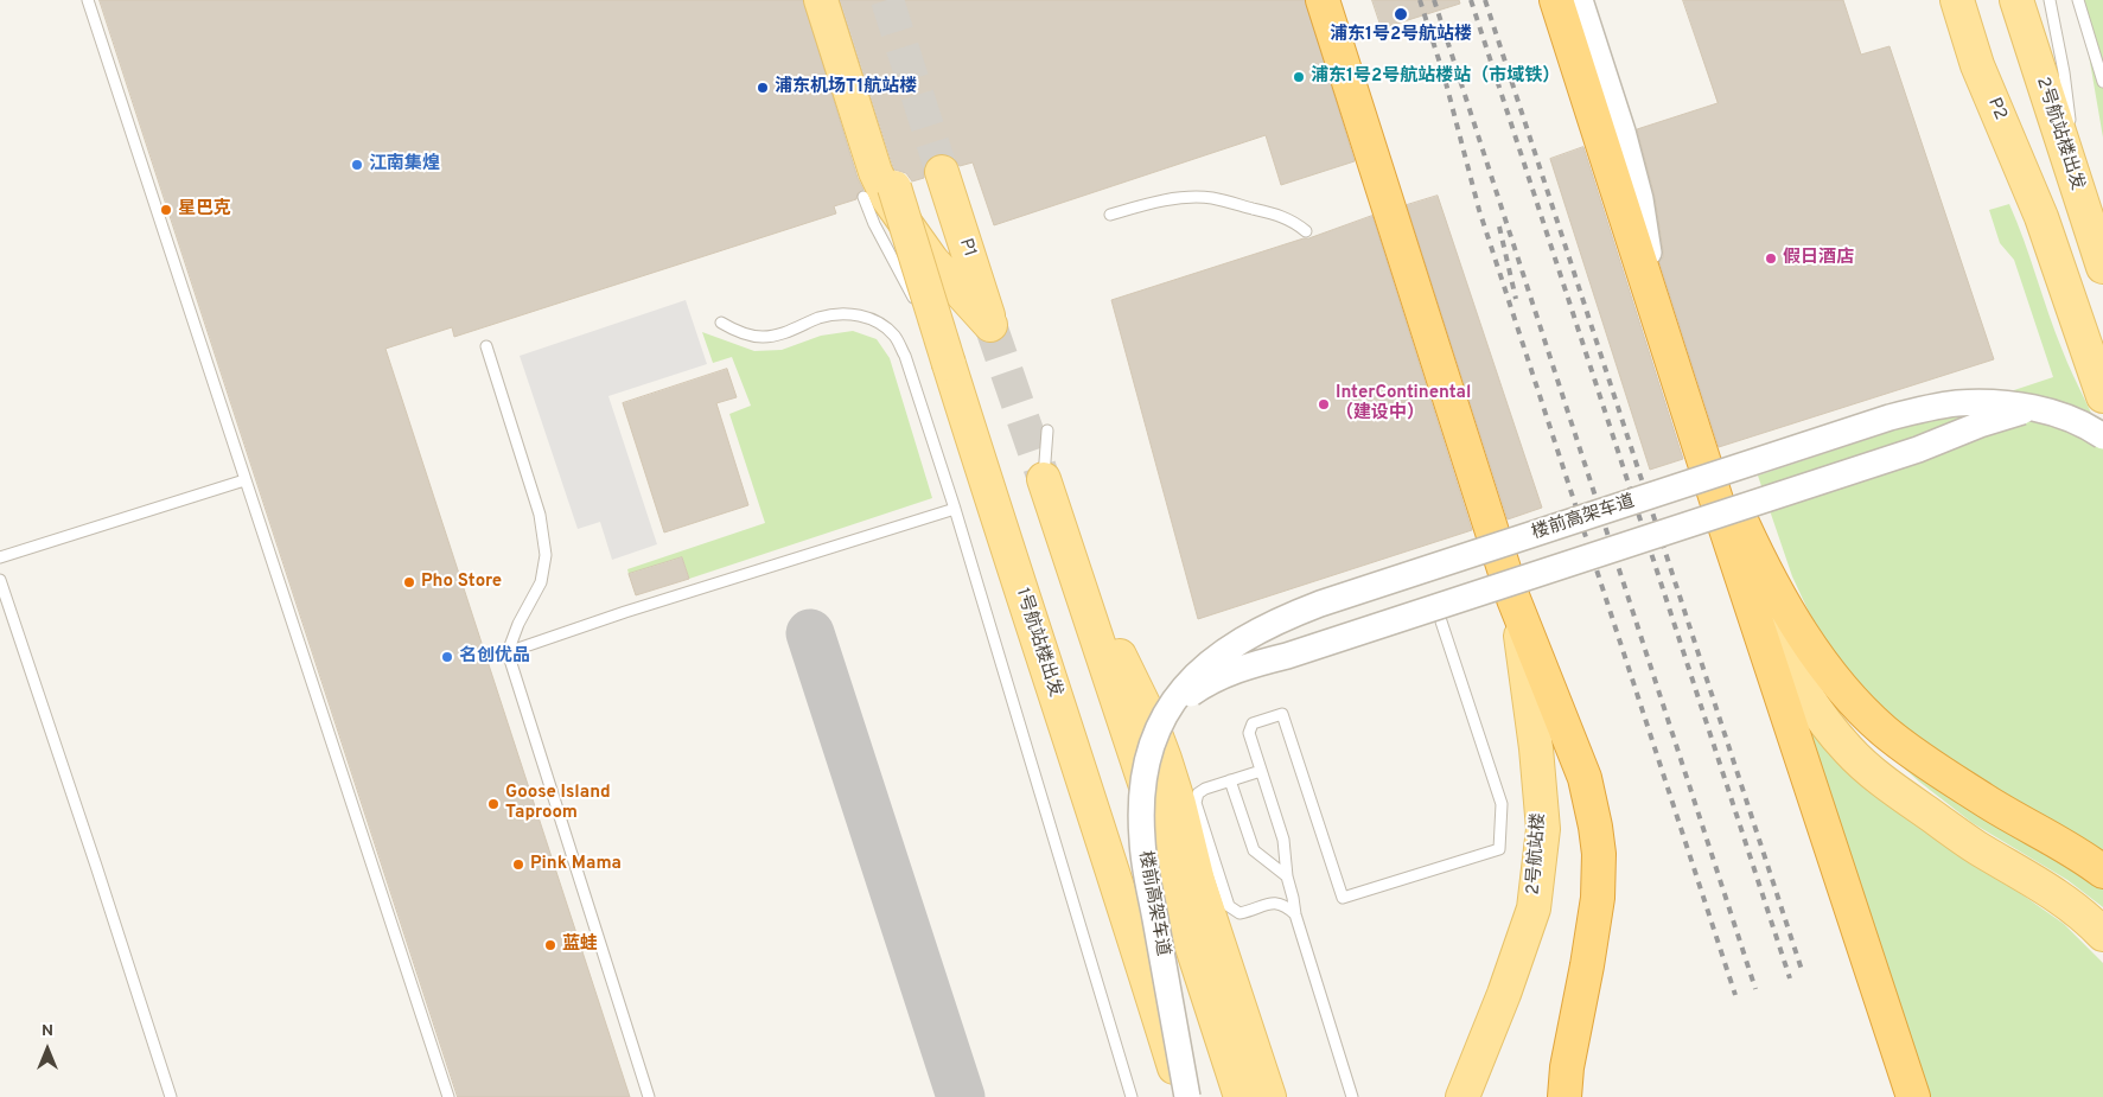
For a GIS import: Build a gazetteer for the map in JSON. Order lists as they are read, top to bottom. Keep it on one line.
{"streets":{"main road":["P2","2号航站楼出发","P1","1号航站楼出发","2号航站楼"],"street":["楼前高架车道"]},"crossings":[["楼前高架车道","1号航站楼出发"]],"places":["浦东1号2号航站楼","浦东1号2号航站楼站（市域铁）","浦东机场T1航站楼","江南集煌","星巴克","假日酒店","InterContinental （建设中）","Pho Store","名创优品","Goose Island Taproom","Pink Mama","蓝蛙"],"north":"top"}
